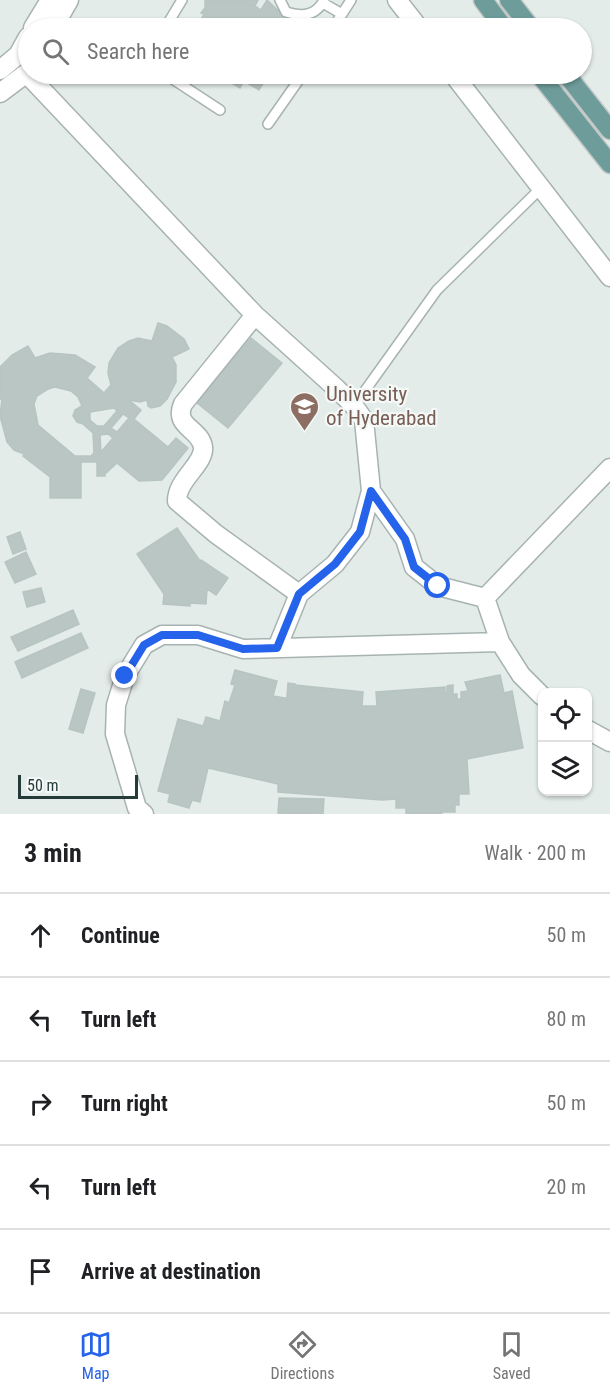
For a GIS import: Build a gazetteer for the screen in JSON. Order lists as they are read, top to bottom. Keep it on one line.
{"places":{"school or university":["University of Hyderabad"]},"scale_bar":"50 m","page":{"search":"Search here","scale":"50 m","heading":["3 min","Walk · 200 m"],"list":[["Continue","50 m"],["Turn left","80 m"],["Turn right","50 m"],["Turn left","20 m"],"Arrive at destination"],"nav":["Map","Directions","Saved"]}}
